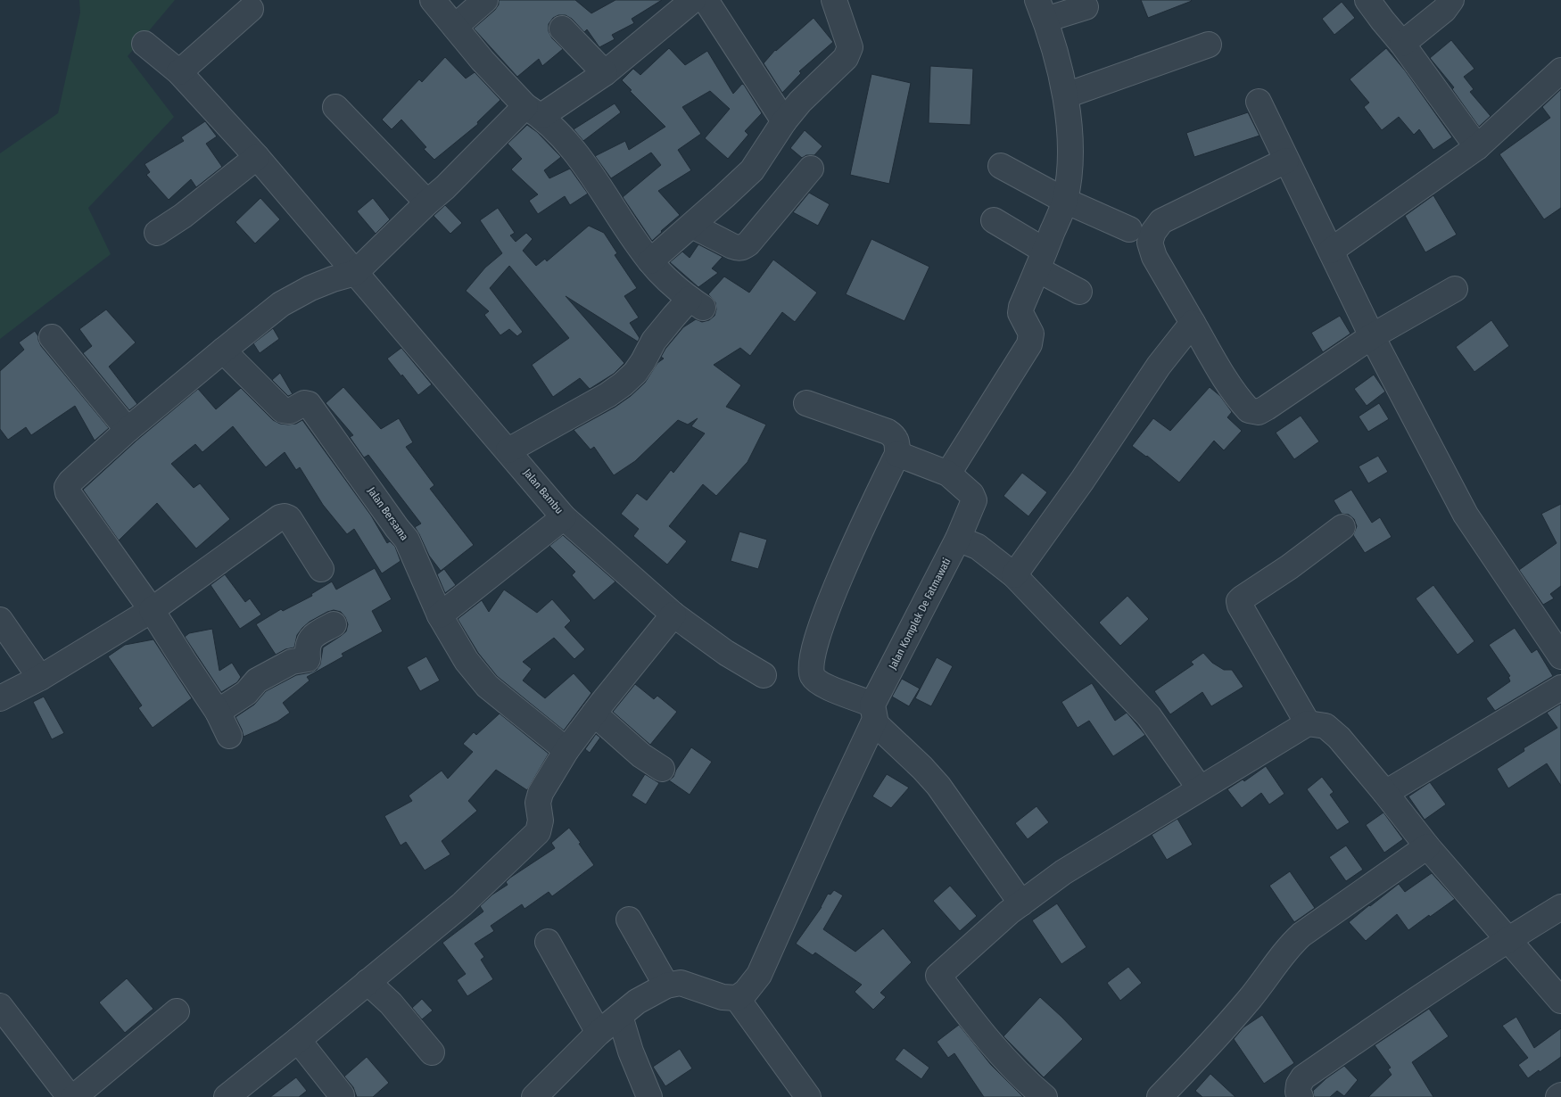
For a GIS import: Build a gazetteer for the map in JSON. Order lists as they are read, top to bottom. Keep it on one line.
{"streets":{"street":["Jalan Bambu","Jalan Bersama","Jalan Komplek De Fatmawati"]}}
